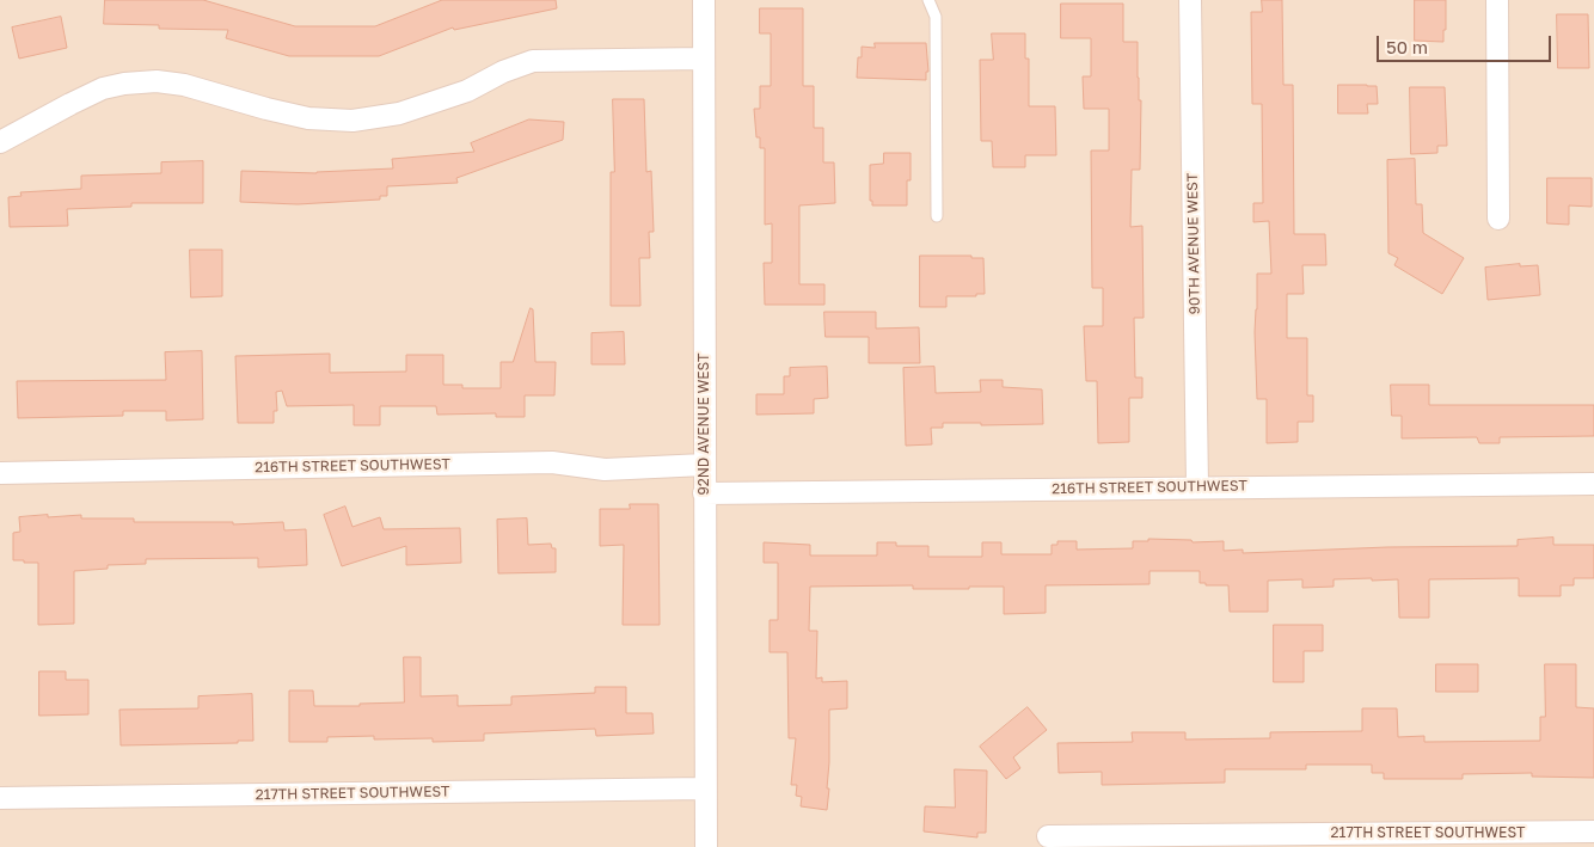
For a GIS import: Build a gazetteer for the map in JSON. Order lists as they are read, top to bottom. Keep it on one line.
{"streets":{"street":["90TH AVENUE WEST","92ND AVENUE WEST","216TH STREET SOUTHWEST","217TH STREET SOUTHWEST"]},"crossings":[["90TH AVENUE WEST","216TH STREET SOUTHWEST"],["92ND AVENUE WEST","216TH STREET SOUTHWEST"],["92ND AVENUE WEST","217TH STREET SOUTHWEST"]],"scale_bar":"50 m"}
